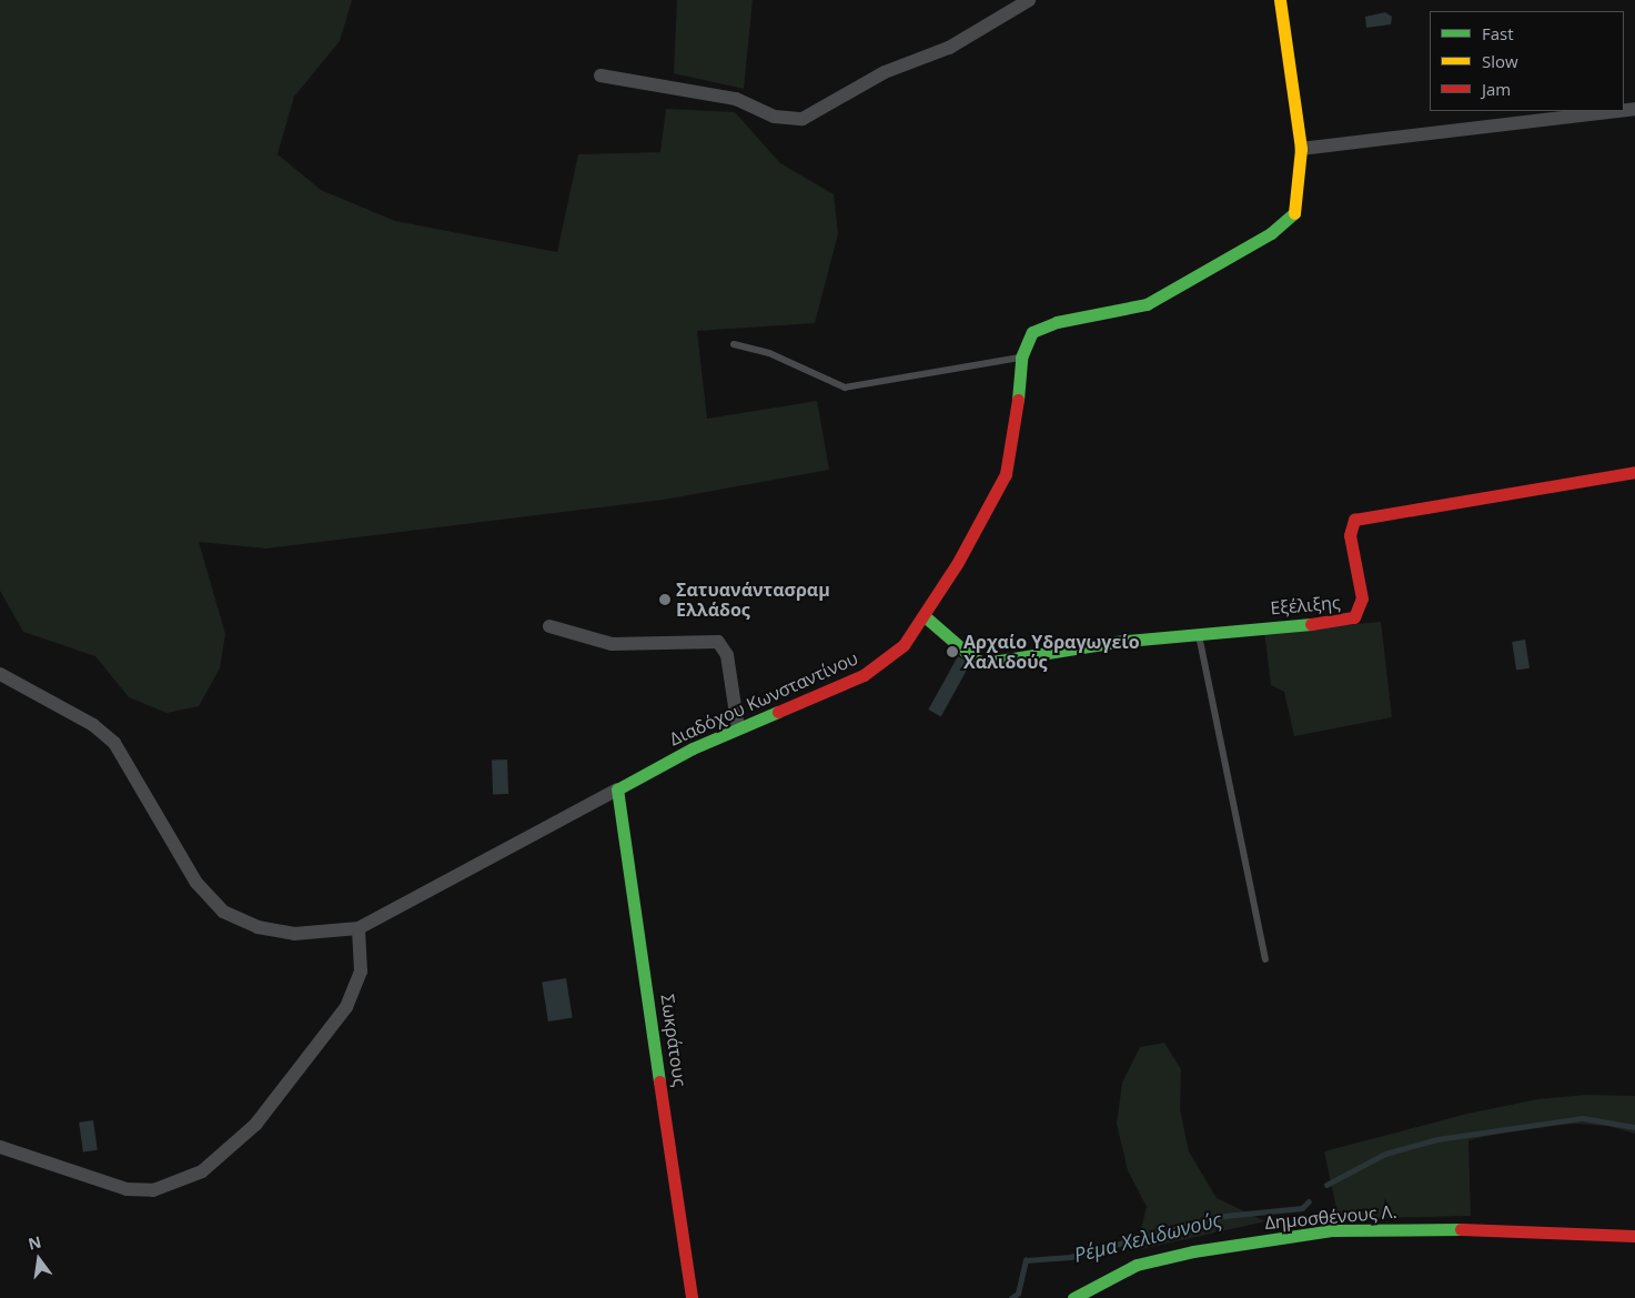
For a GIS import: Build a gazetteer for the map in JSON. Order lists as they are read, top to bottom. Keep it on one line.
{"streets":{"street":["Εξέλιξης","Διαδόχου Κωνσταντίνου","Σωκράτους","Δημοσθένους Λ."]},"crossings":[["Εξέλιξης","Διαδόχου Κωνσταντίνου"],["Διαδόχου Κωνσταντίνου","Σωκράτους"]],"water":["Ρέμα Χελιδωνούς"],"places":["Σατυανάντασραμ Ελλάδος","Αρχαίο Υδραγωγείο Χαλιδούς"],"legend":["Fast","Slow","Jam"],"north":"top"}
